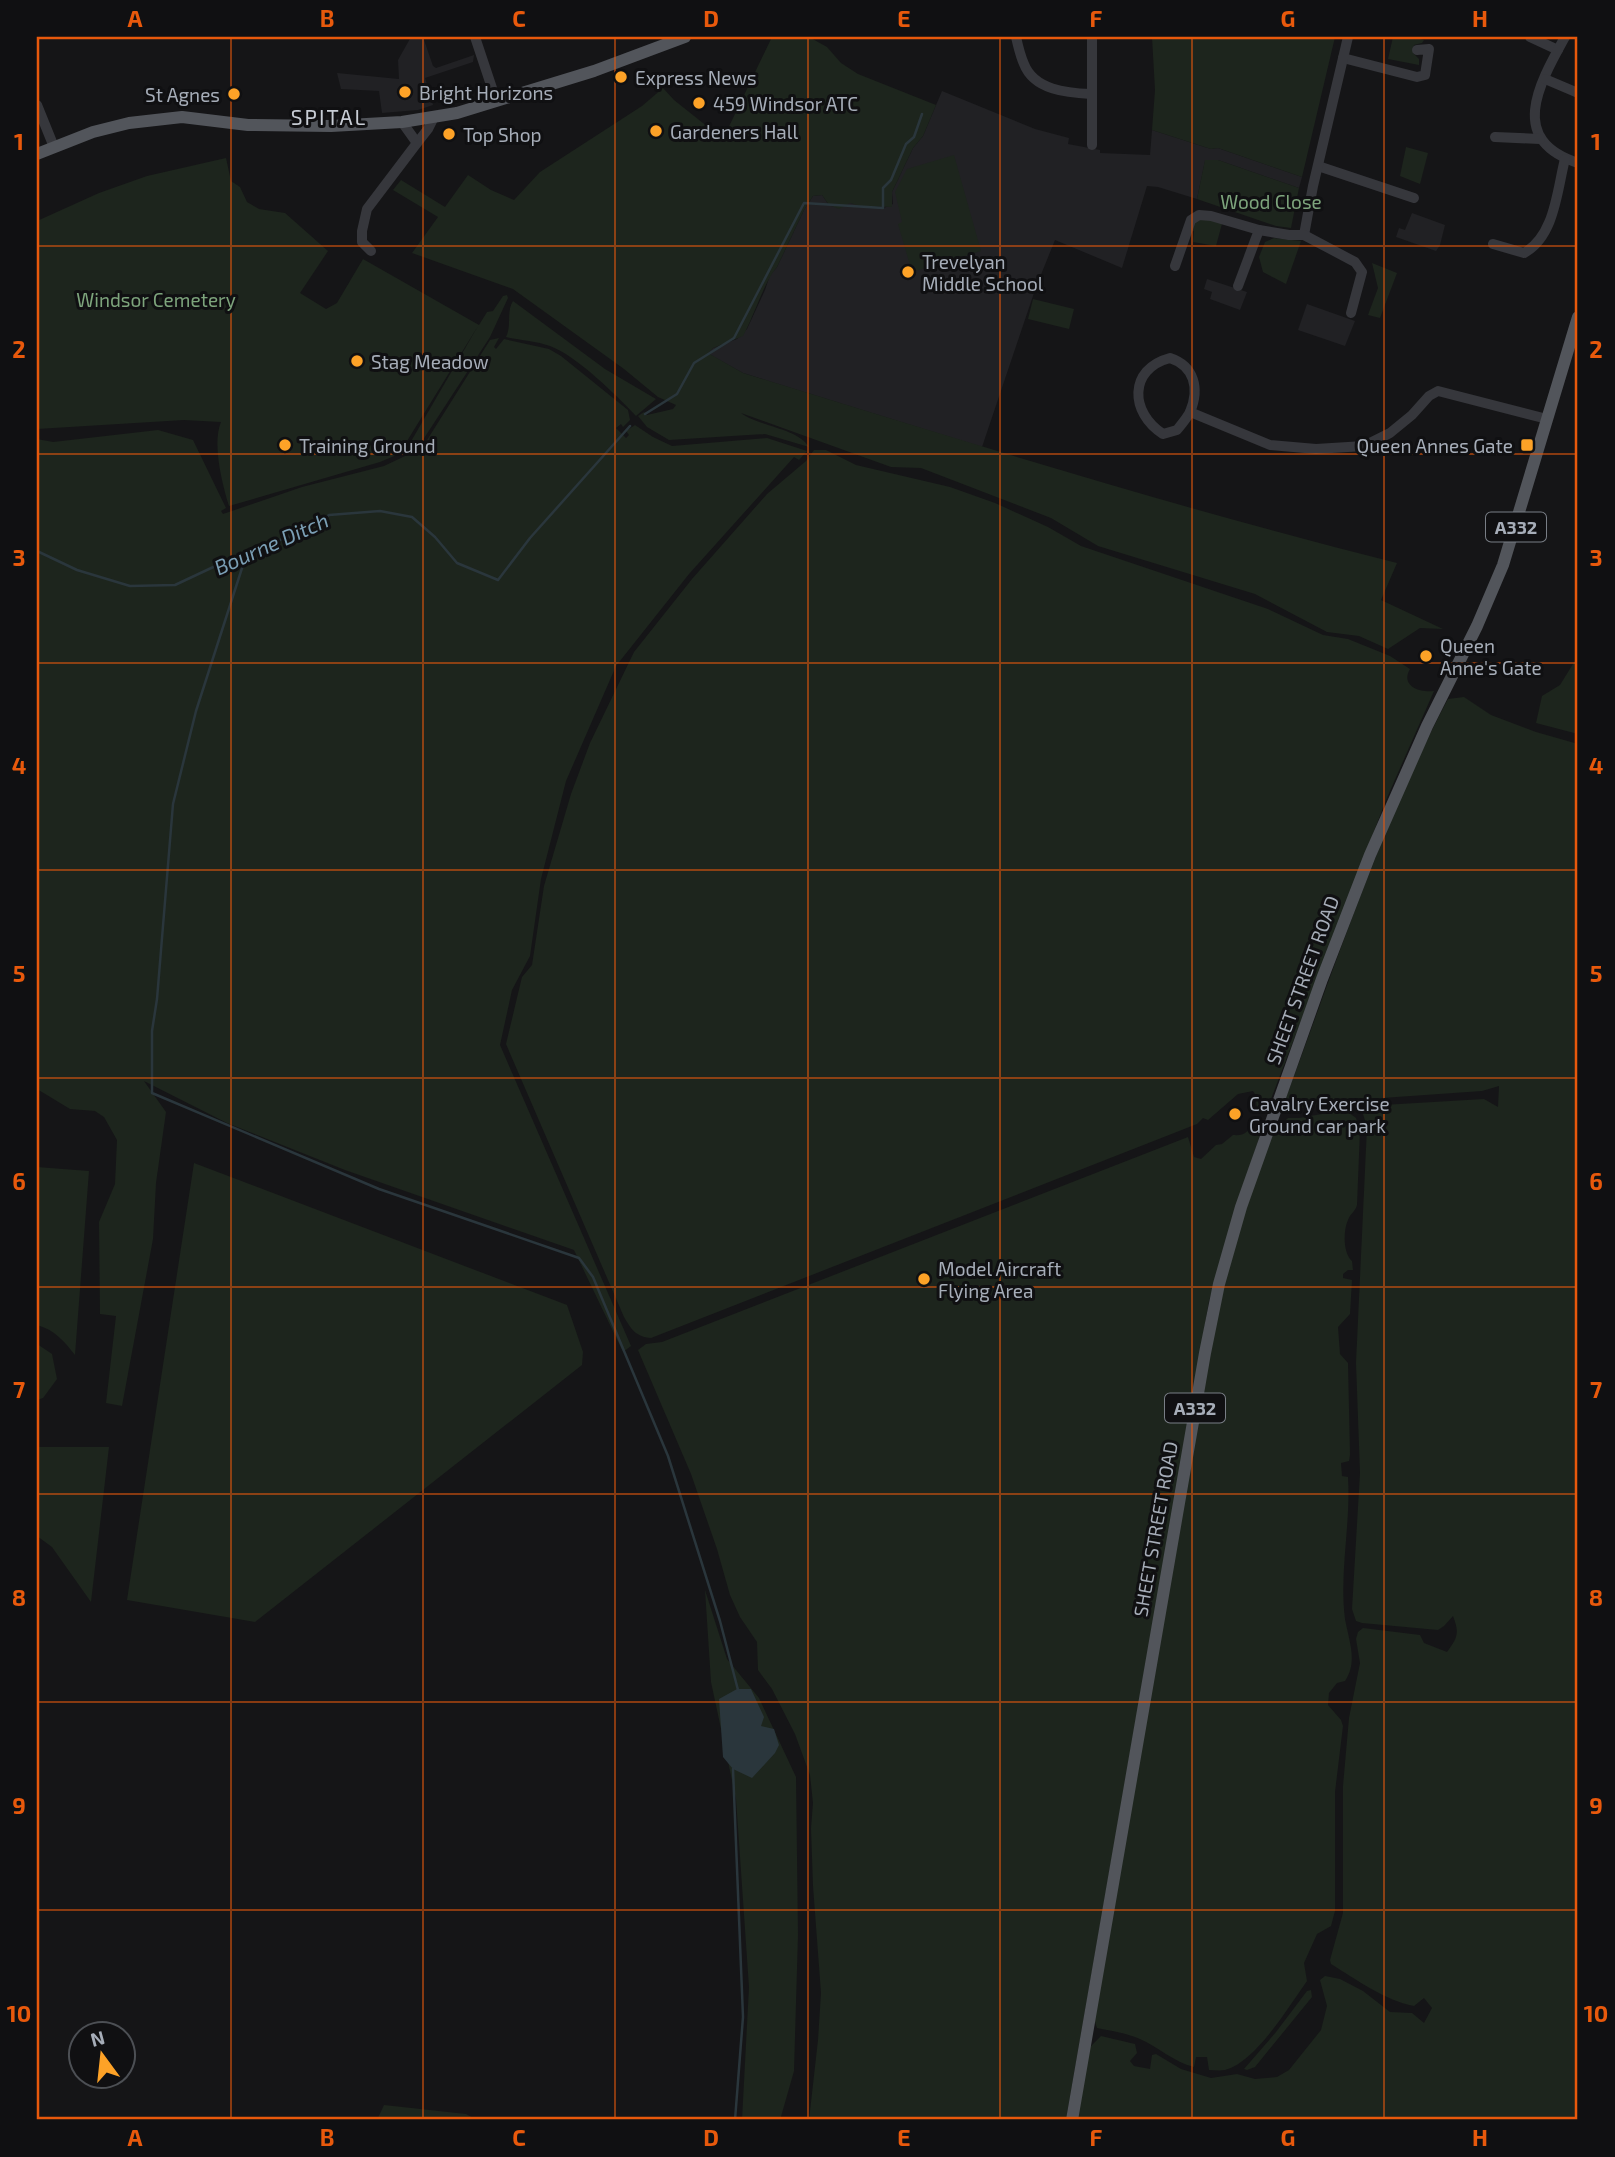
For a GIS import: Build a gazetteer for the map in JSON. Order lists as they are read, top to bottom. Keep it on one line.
{"streets":{"main road":["A332","SHEET STREET ROAD"]},"crossings":[["A332","SHEET STREET ROAD"]],"districts":["SPITAL"],"water":["Bourne Ditch"],"parks":["Wood Close","Windsor Cemetery"],"places":{"other":["Express News","Bright Horizons","St Agnes","459 Windsor ATC","Gardeners Hall","Top Shop","Trevelyan Middle School","Stag Meadow","Training Ground","Queen Anne's Gate","Cavalry Exercise Ground car park","Model Aircraft Flying Area"],"transit":["Queen Annes Gate"]},"north":"top","grid":{"columns":["A","B","C","D","E","F","G","H"],"rows":["1","2","3","4","5","6","7","8","9","10"]}}
